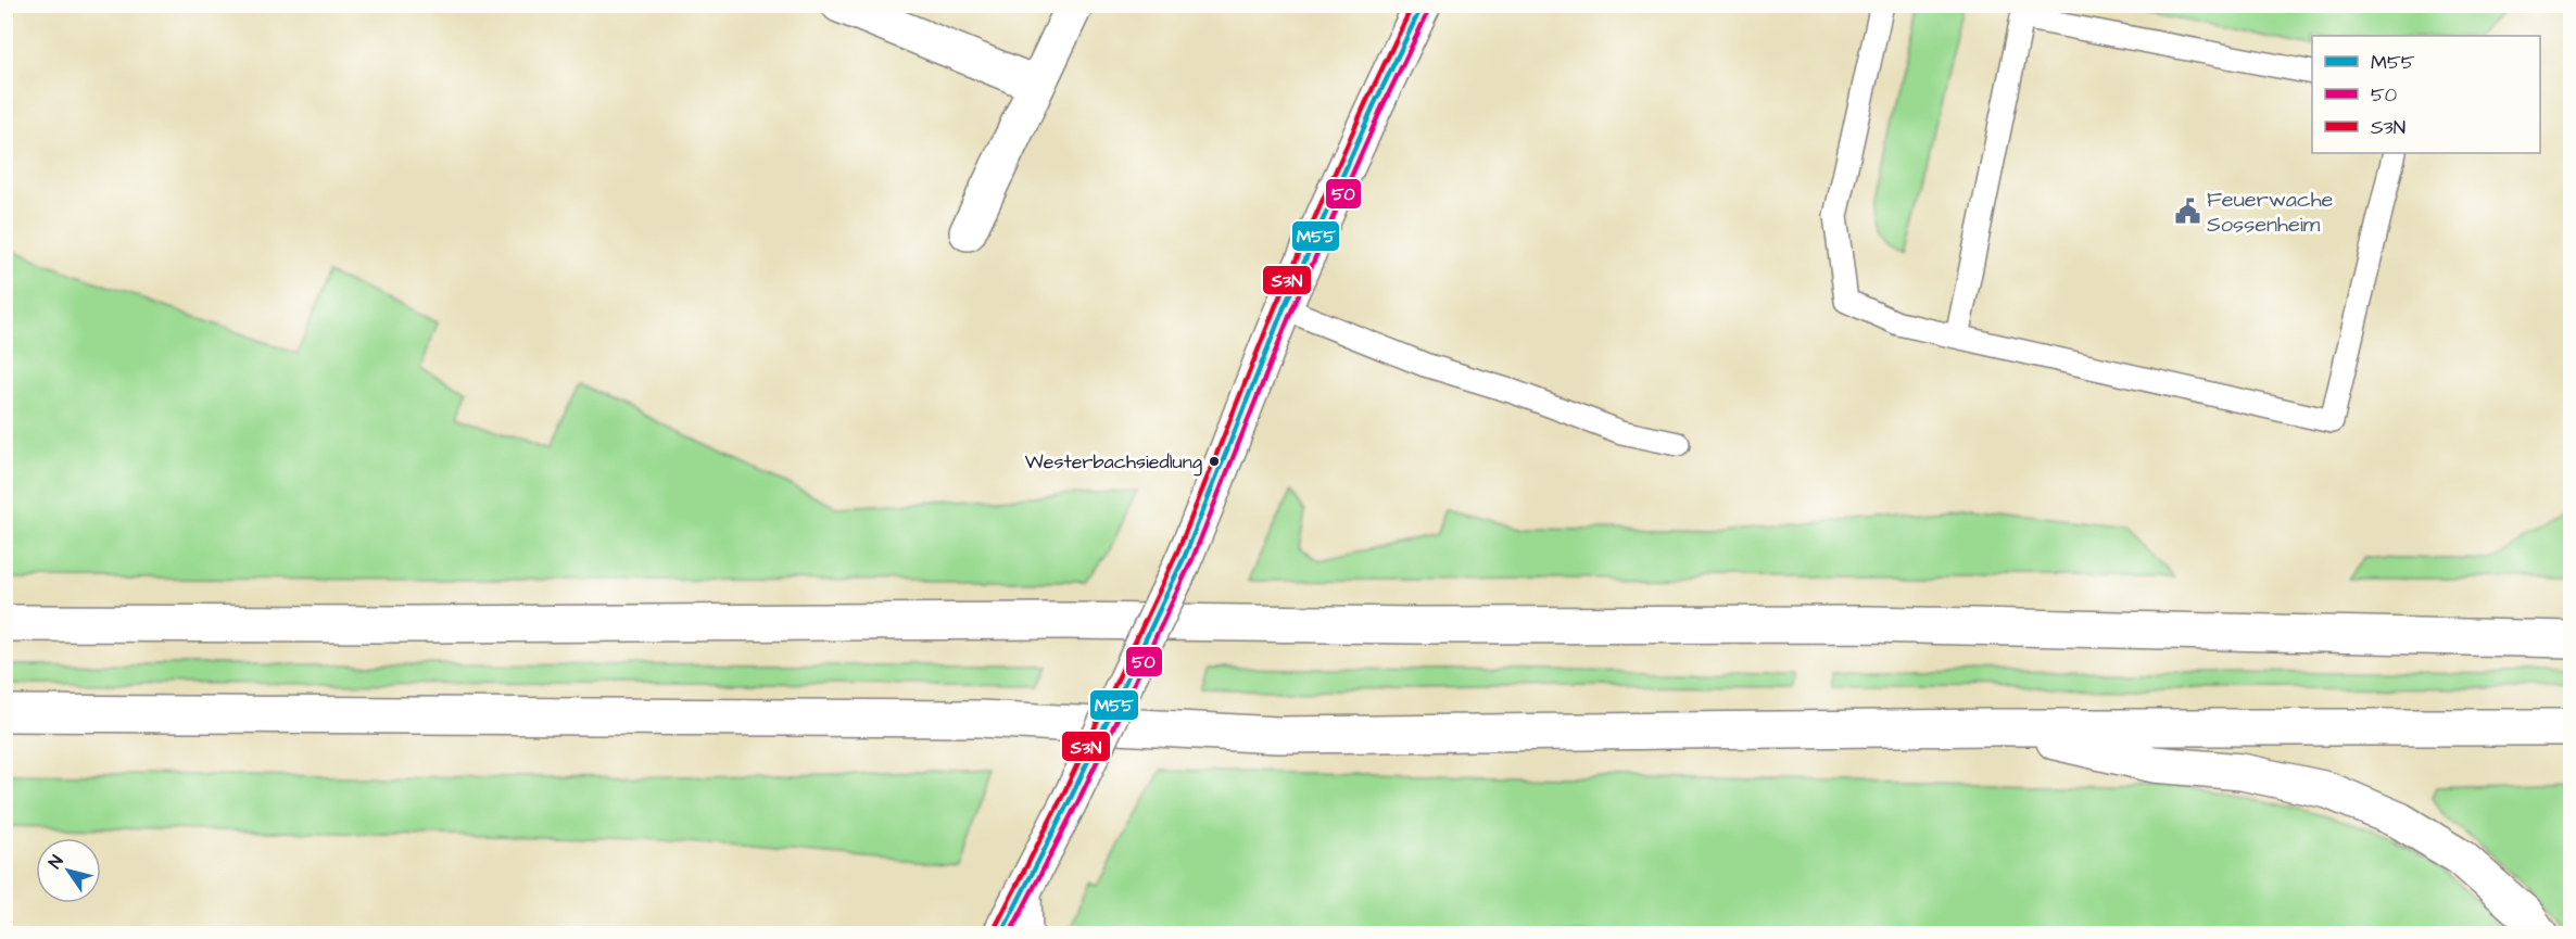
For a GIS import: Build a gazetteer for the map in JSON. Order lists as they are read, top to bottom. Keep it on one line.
{"places":{"public building":["Feuerwache Sossenheim"],"other":["Westerbachsiedlung"]},"lines":["transit line M55","transit line S3N","transit line 50"],"legend":["M55","50","S3N"],"north":"top left"}
